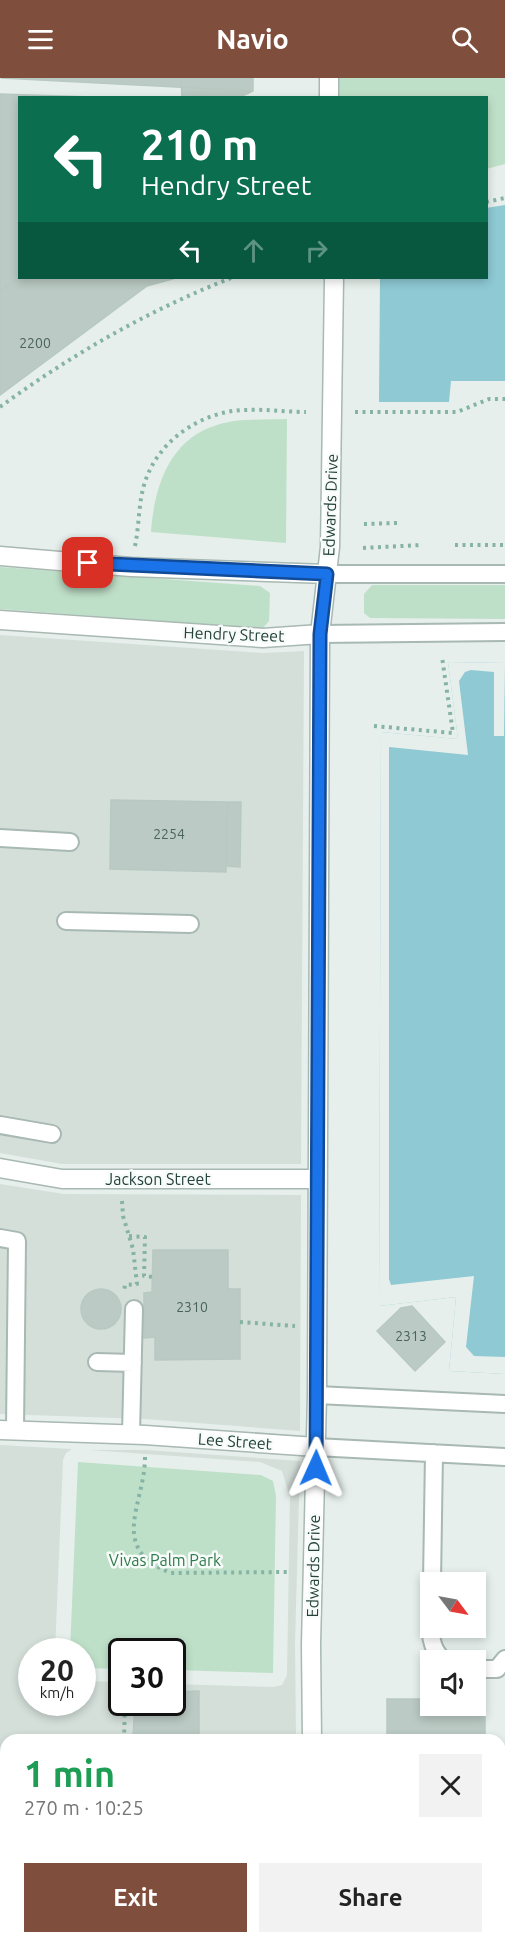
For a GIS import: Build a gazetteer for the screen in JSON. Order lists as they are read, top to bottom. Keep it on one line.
{"streets":{"street":["Edwards Drive","Hendry Street","Jackson Street","Lee Street"]},"crossings":[["Edwards Drive","Hendry Street"],["Edwards Drive","Jackson Street"],["Edwards Drive","Lee Street"]],"parks":["Vivas Palm Park"],"house_numbers":["2200","2254","2310","2313"],"north":"bottom right","page":{"header":"Navio","turn":["210 m","Hendry Street"],"speed":"20 km/h","limit":"30","heading":["1 min","270 m · 10:25"],"buttons":["Exit","Share"]}}
